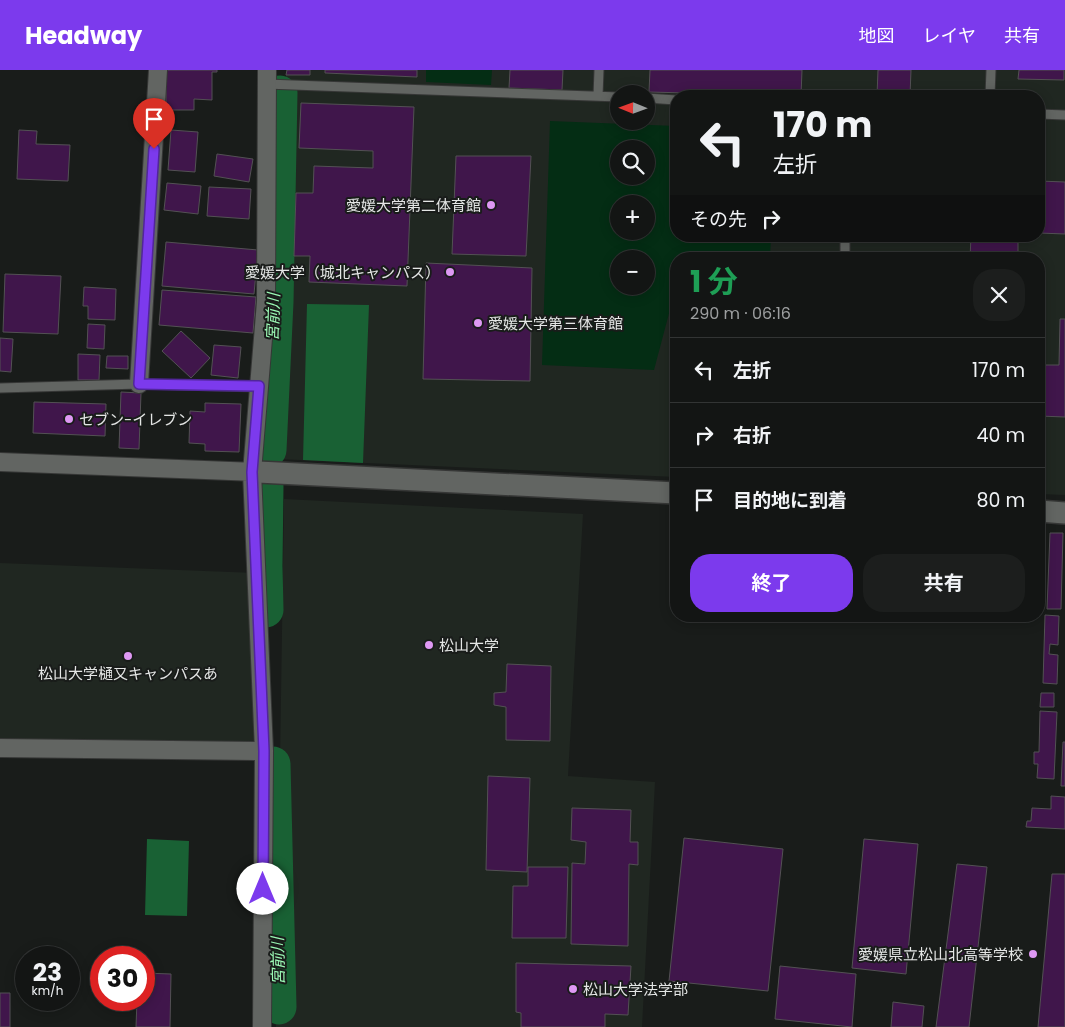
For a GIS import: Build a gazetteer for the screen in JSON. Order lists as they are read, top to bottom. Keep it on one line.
{"water":["宮前川"],"places":["愛媛大学第二体育館","愛媛大学（城北キャンパス）","愛媛大学第三体育館","セブン-イレブン","松山大学","松山大学樋又キャンパスあ","愛媛県立松山北高等学校","松山大学法学部"],"north":"left","page":{"header":"Headway","nav":["地図","レイヤ","共有"],"map_buttons":["+","−"],"turn":["170 m","左折"],"then":"その先","heading":["1 分","290 m · 06:16"],"list":[{"name":"左折","value":"170 m"},{"name":"右折","value":"40 m"},{"name":"目的地に到着","value":"80 m"}],"buttons":["終了","共有"],"speed":"23 km/h","limit":"30"}}
